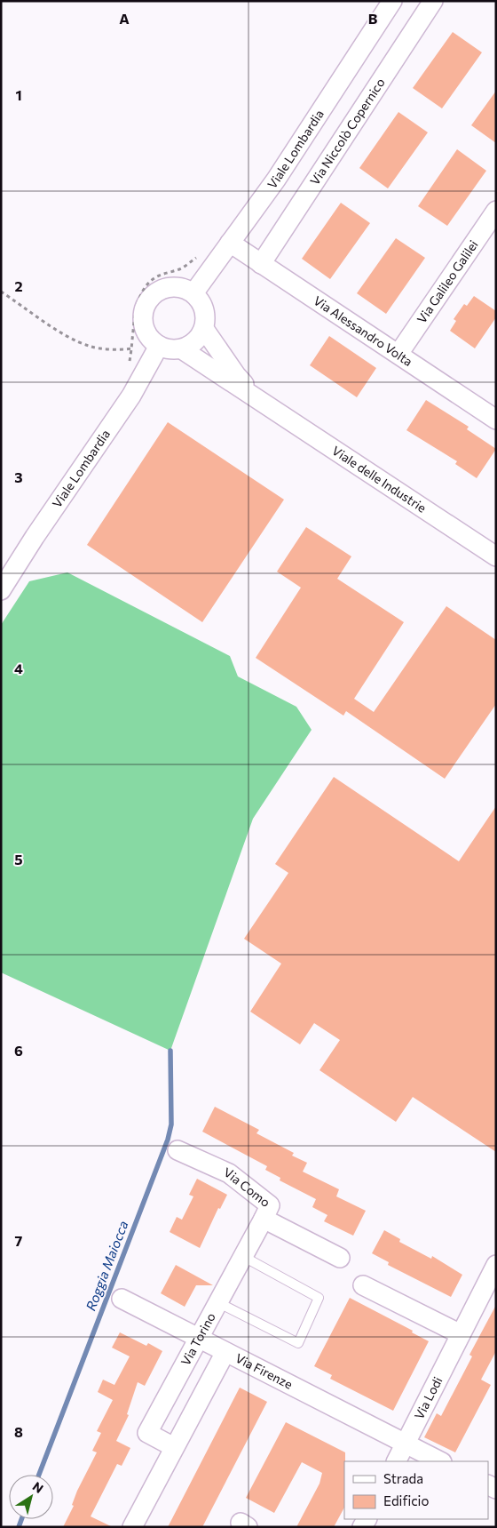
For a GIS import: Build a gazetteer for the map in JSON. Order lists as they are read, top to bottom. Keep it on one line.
{"streets":{"street":["Via Niccolò Copernico","Viale Lombardia","Via Galileo Galilei","Via Alessandro Volta","Viale delle Industrie","Via Como","Via Torino","Via Firenze","Via Lodi"]},"crossings":[["Via Niccolò Copernico","Via Alessandro Volta"],["Viale Lombardia","Via Alessandro Volta"],["Viale Lombardia","Viale delle Industrie"],["Via Galileo Galilei","Via Alessandro Volta"],["Via Como","Via Torino"],["Via Torino","Via Firenze"],["Via Firenze","Via Lodi"]],"water":["Roggia Maiocca"],"legend":["Strada","Edificio"],"north":"top right","grid":{"columns":["A","B"],"rows":["1","2","3","4","5","6","7","8"]}}
